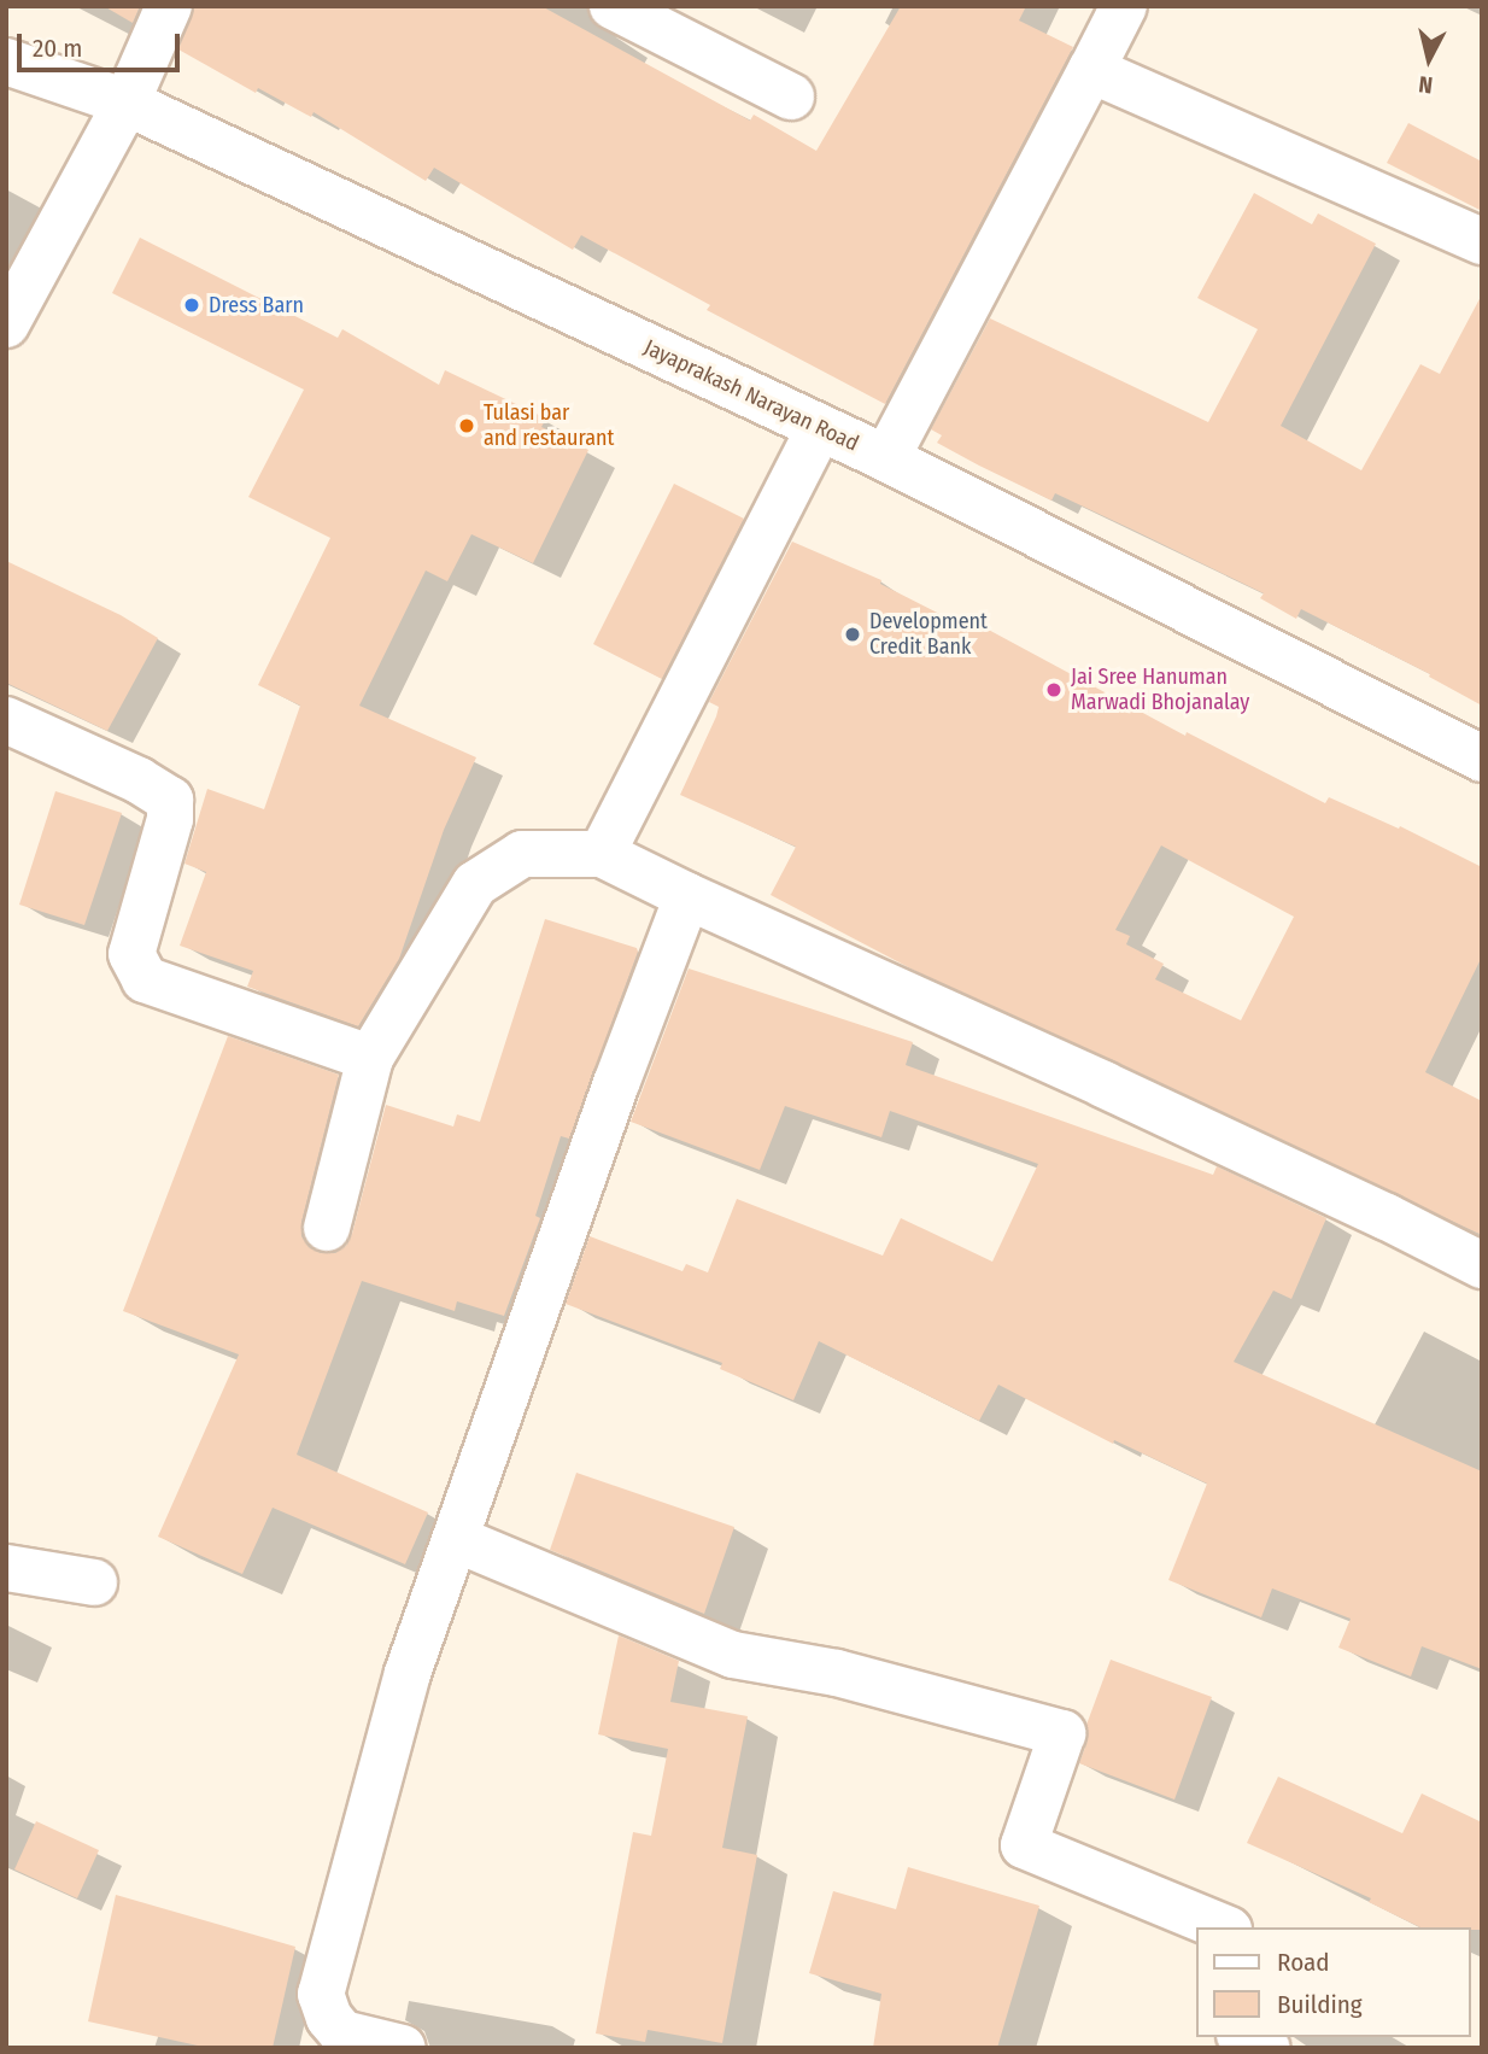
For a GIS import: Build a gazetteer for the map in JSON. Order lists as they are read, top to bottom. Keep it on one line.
{"streets":{"street":["Jayaprakash Narayan Road"]},"places":["Dress Barn","Tulasi bar and restaurant","Development Credit Bank","Jai Sree Hanuman Marwadi Bhojanalay"],"legend":["Road","Building"],"scale_bar":"20 m","north":"bottom"}
